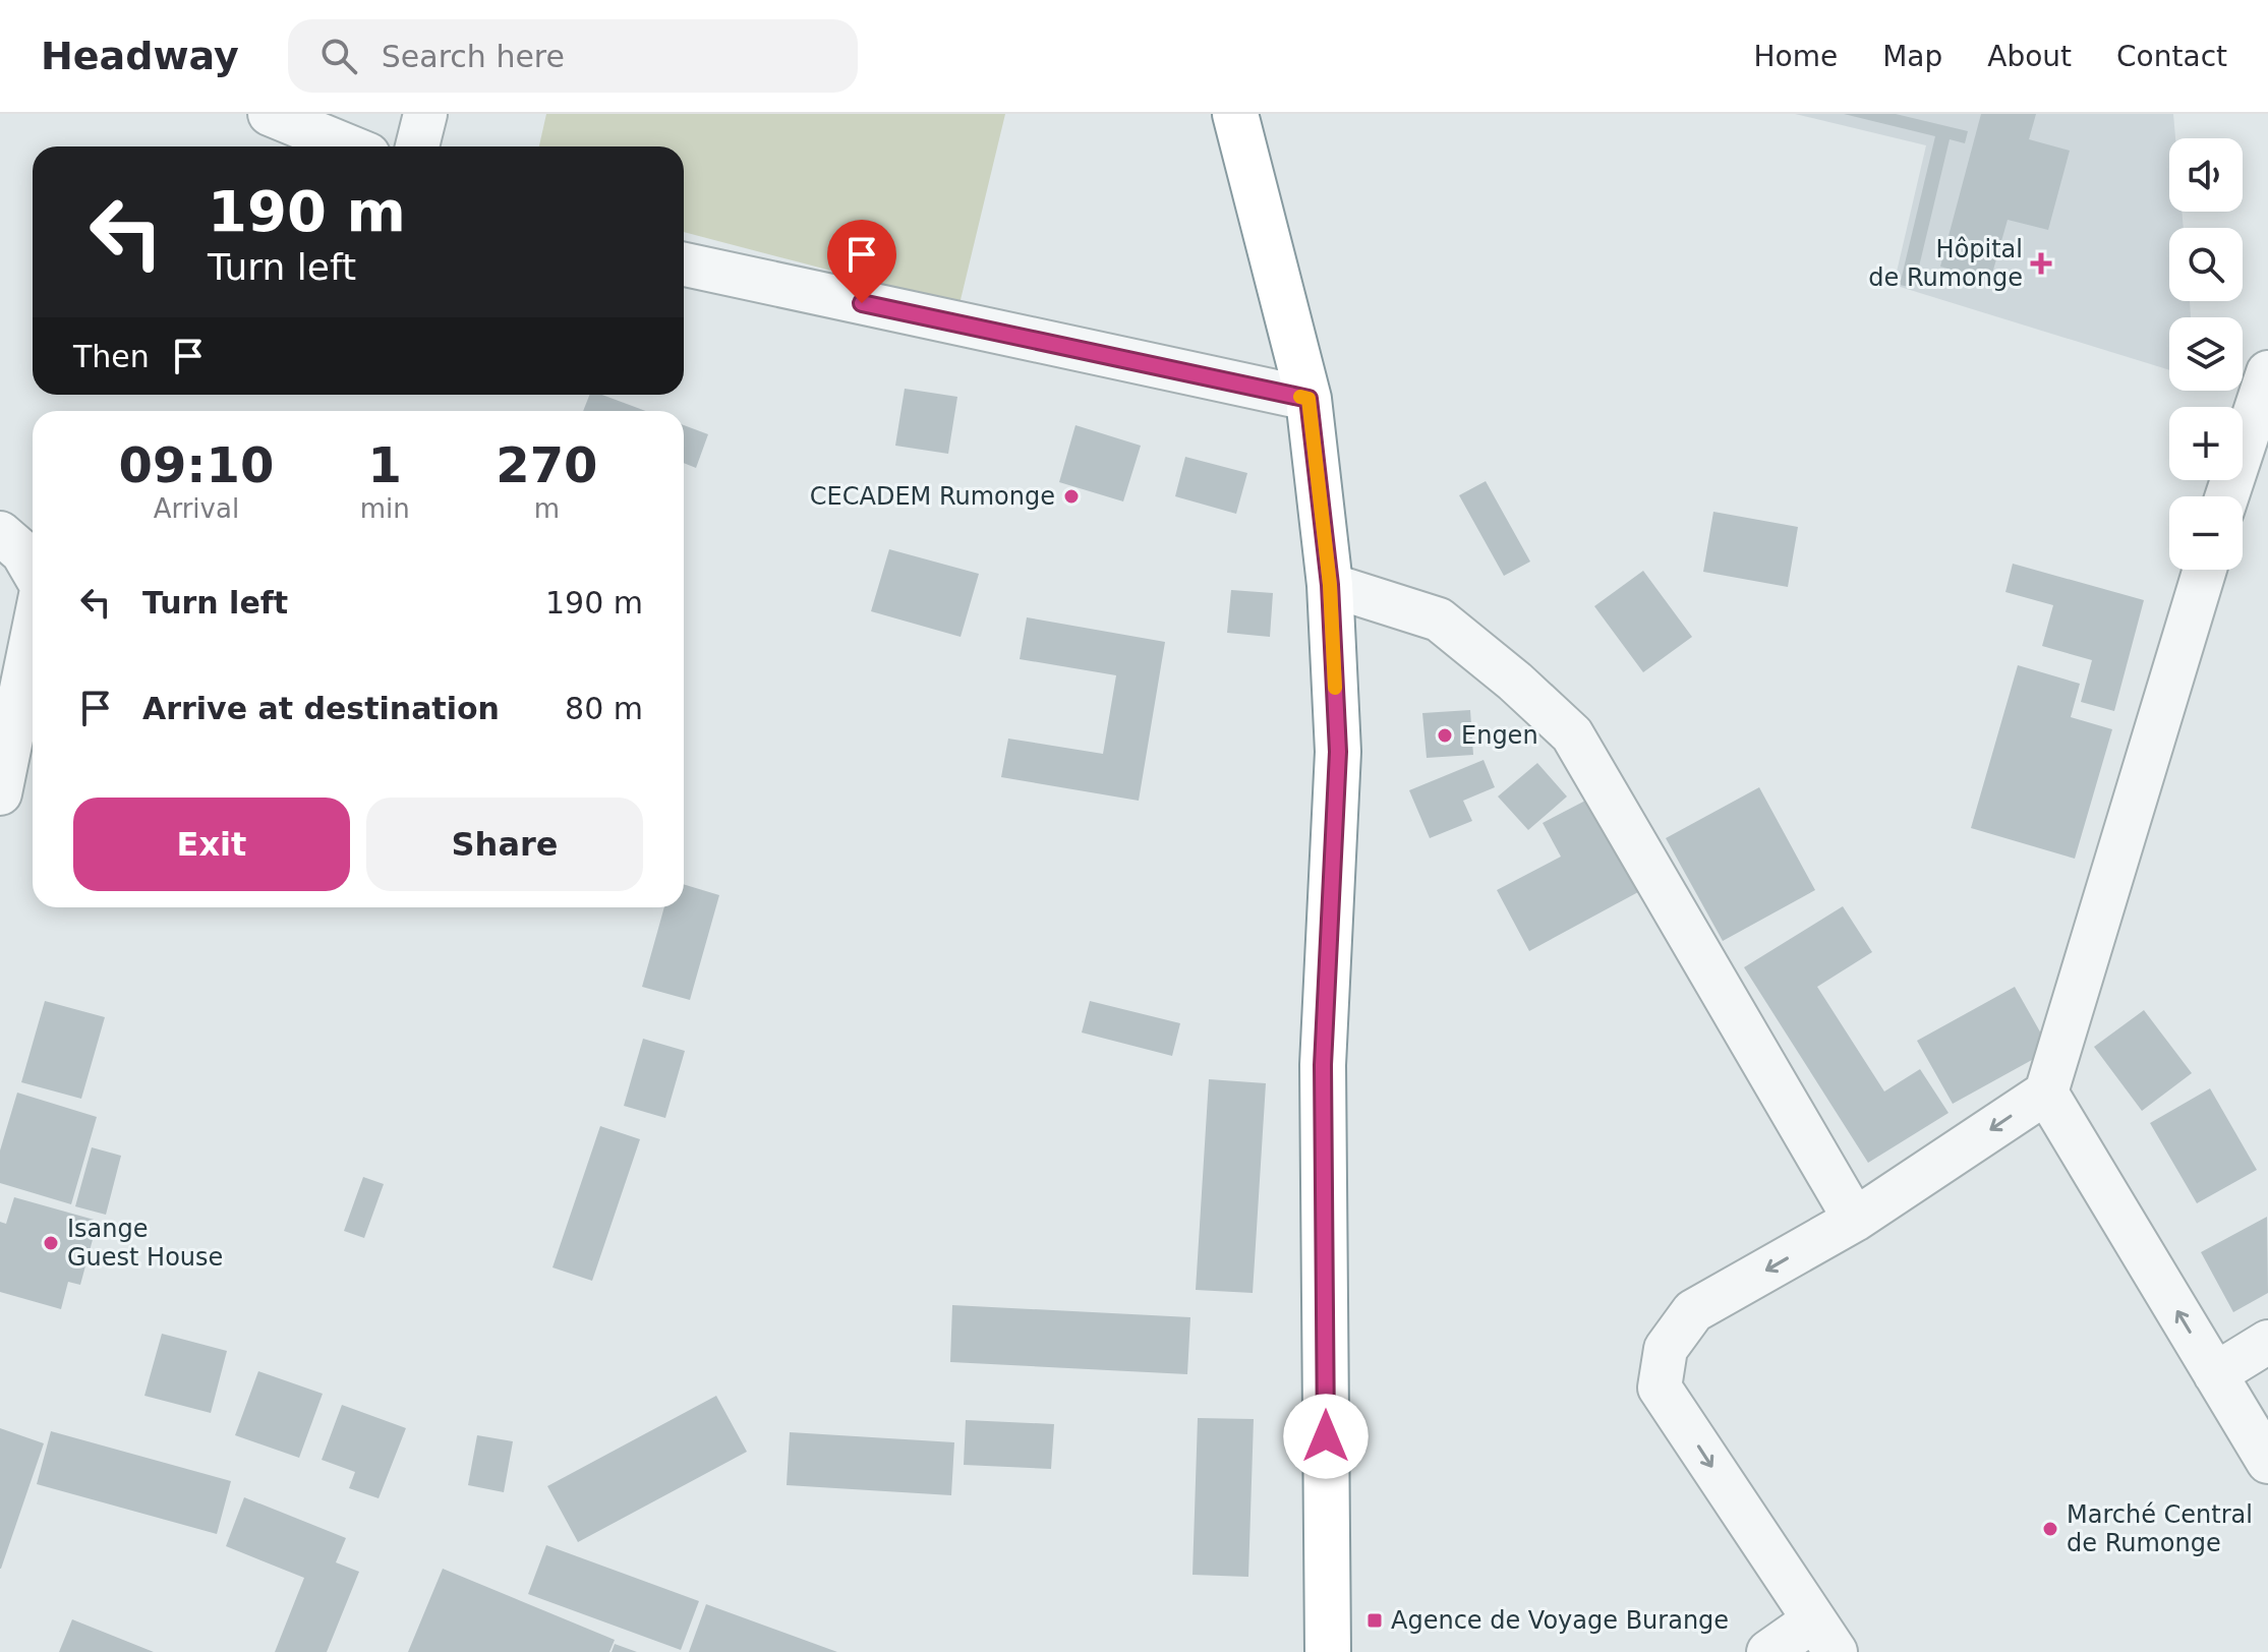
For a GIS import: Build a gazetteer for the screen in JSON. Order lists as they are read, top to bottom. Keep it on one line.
{"places":{"health":["Hôpital de Rumonge"],"other":["CECADEM Rumonge","Engen","Isange Guest House","Marché Central de Rumonge"],"transit":["Agence de Voyage Burange"]},"page":{"header":"Headway","search":"Search here","nav":["Home","Map","About","Contact"],"map_buttons":["+","−"],"turn":["190 m","Turn left"],"then":"Then","eta":["09:10","Arrival","1","min","270","m"],"list":[{"name":"Turn left","value":"190 m"},{"name":"Arrive at destination","value":"80 m"}],"buttons":["Exit","Share"]}}
